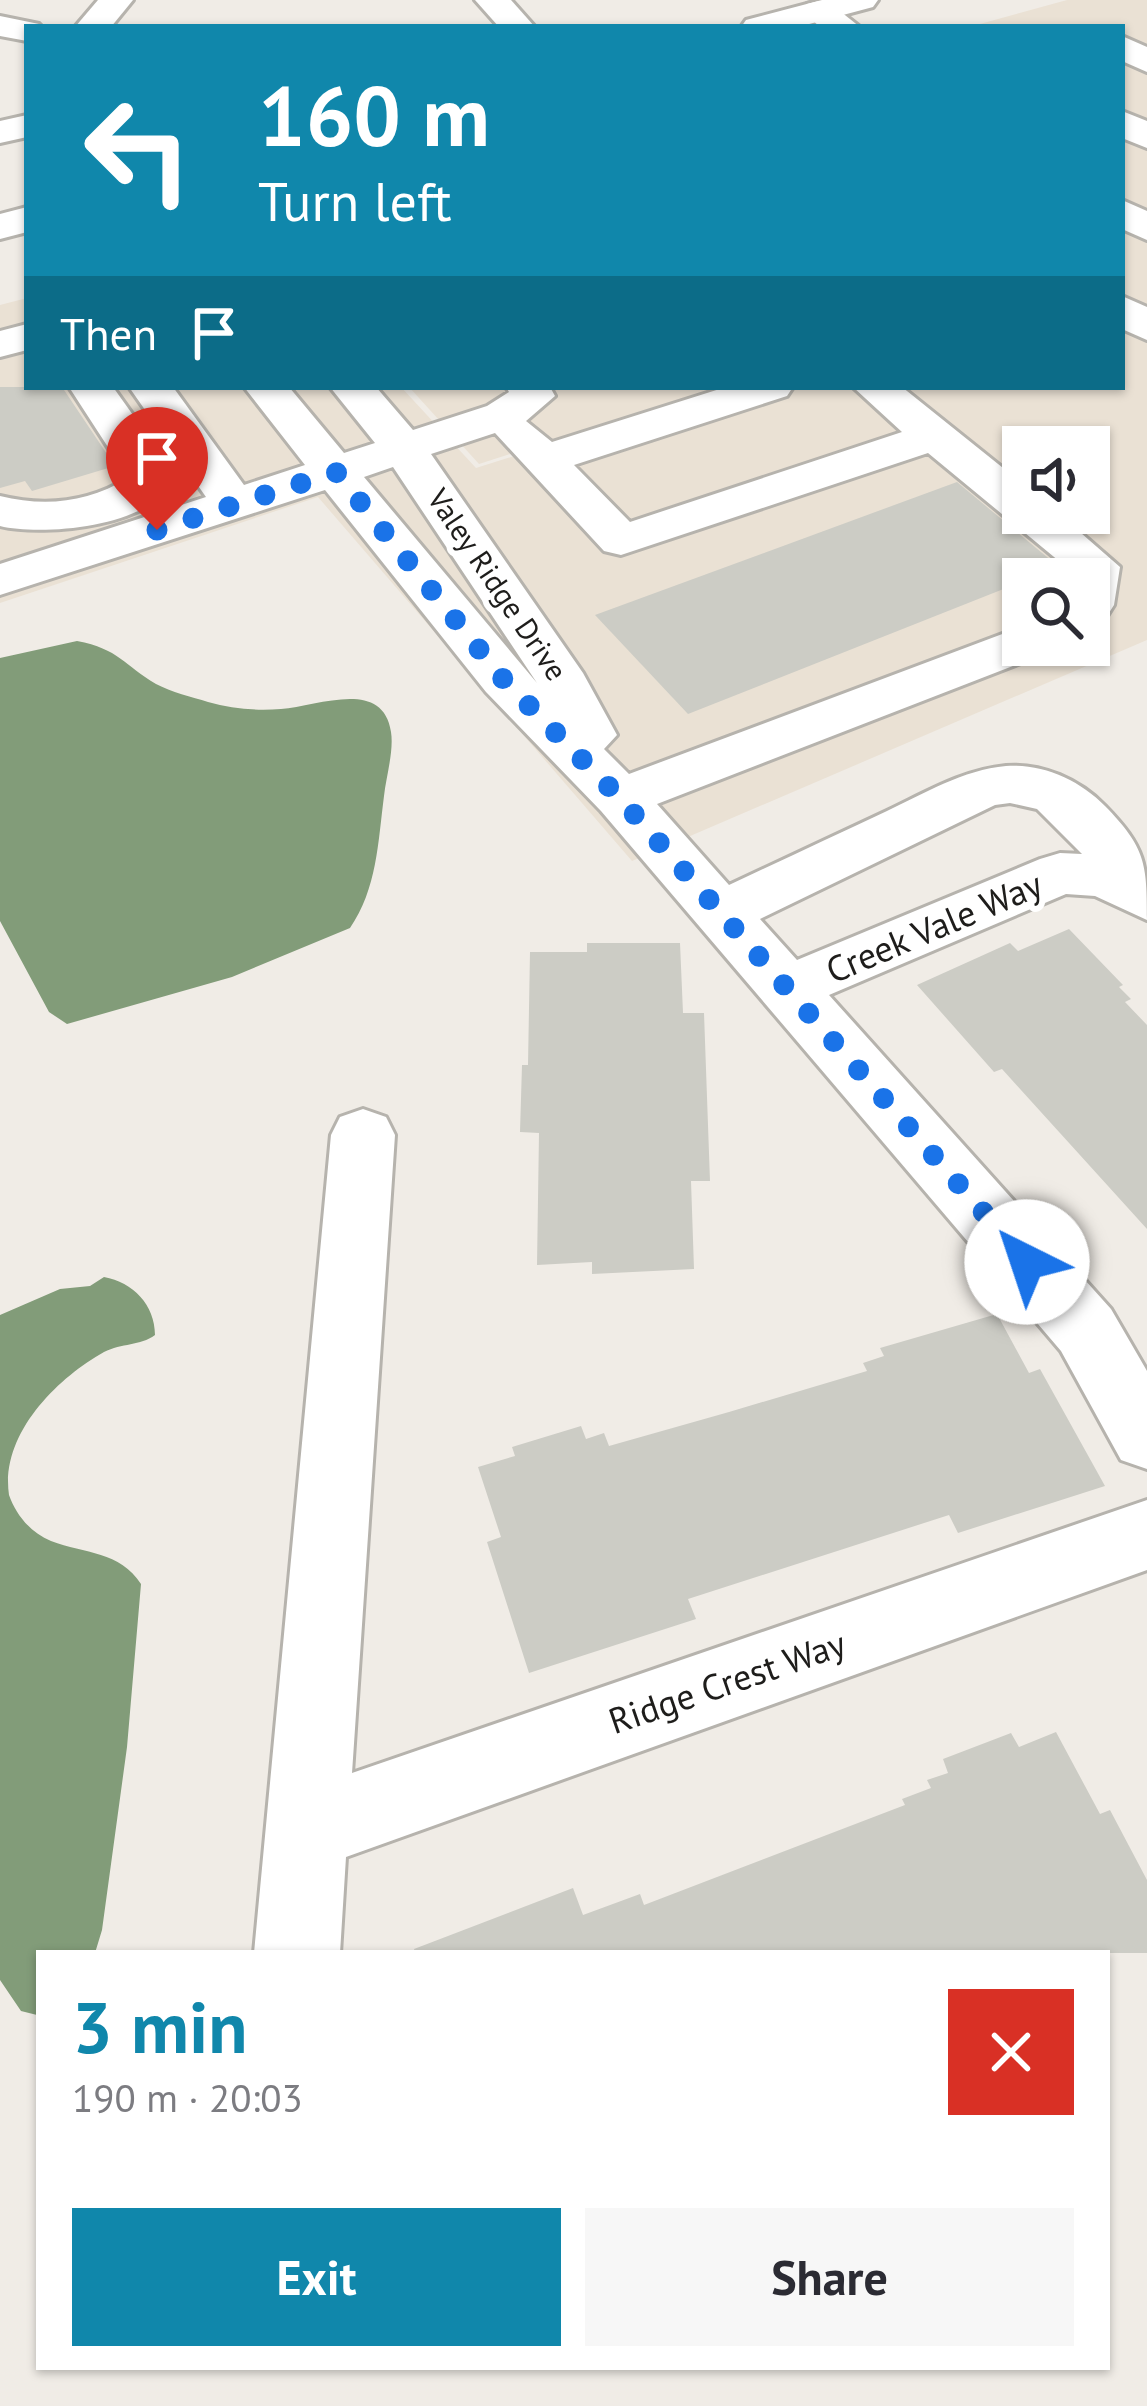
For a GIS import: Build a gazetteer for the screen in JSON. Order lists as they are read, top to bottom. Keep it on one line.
{"streets":{"street":["Valey Ridge Drive","Creek Vale Way","Ridge Crest Way"]},"crossings":[["Valey Ridge Drive","Creek Vale Way"]],"page":{"turn":["160 m","Turn left"],"then":"Then","heading":["3 min","190 m · 20:03"],"buttons":["Exit","Share"]}}
